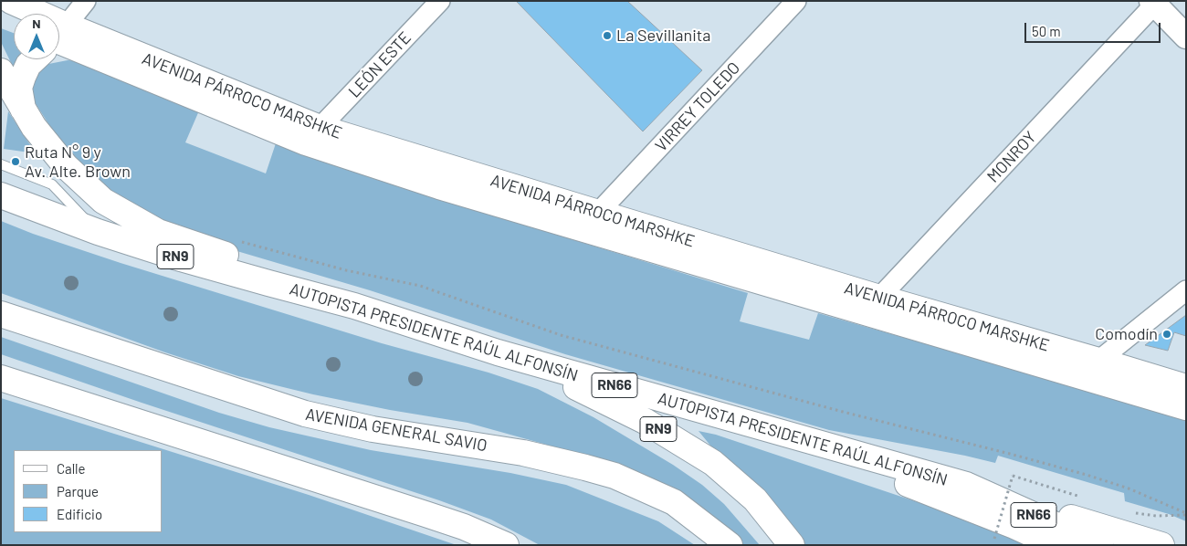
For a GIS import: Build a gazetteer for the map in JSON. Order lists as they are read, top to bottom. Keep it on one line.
{"streets":{"main road":["AVENIDA PÁRROCO MARSHKE","RN9","AUTOPISTA PRESIDENTE RAÚL ALFONSÍN","RN66","AVENIDA GENERAL SAVIO"],"street":["LEÓN ESTE","VIRREY TOLEDO","MONROY"]},"crossings":[["LEÓN ESTE","AVENIDA PÁRROCO MARSHKE"],["AVENIDA PÁRROCO MARSHKE","VIRREY TOLEDO"],["AVENIDA PÁRROCO MARSHKE","MONROY"],["RN9","AUTOPISTA PRESIDENTE RAÚL ALFONSÍN"]],"places":["La Sevillanita","Ruta N° 9 y Av. Alte. Brown","Comodín"],"legend":["Calle","Parque","Edificio"],"scale_bar":"50 m","north":"top"}
